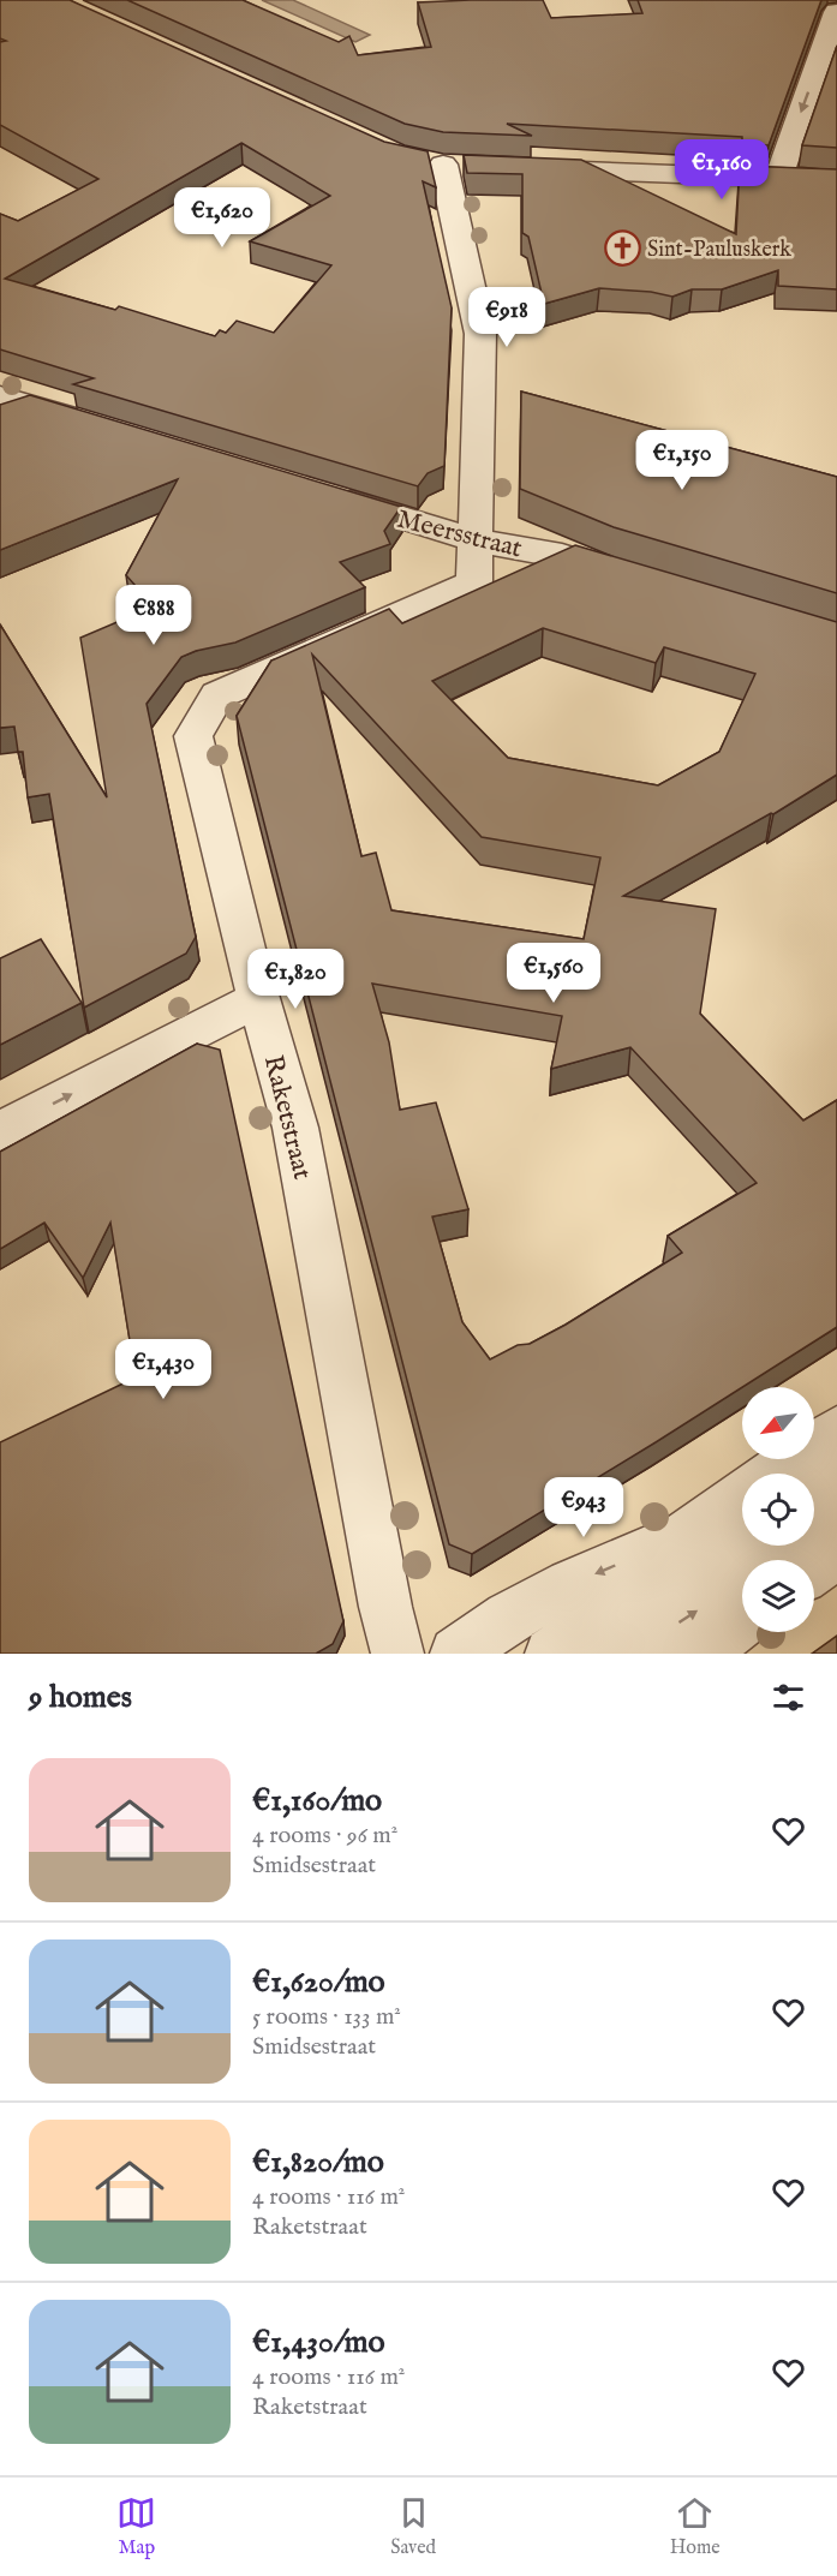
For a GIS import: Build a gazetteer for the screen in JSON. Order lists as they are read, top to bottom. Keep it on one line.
{"streets":{"street":["Meersstraat","Raketstraat"]},"crossings":[["Meersstraat","Raketstraat"]],"places":{"church":["Sint-Pauluskerk"]},"north":"bottom left","page":{"price":["€1,160","€1,620","€918","€1,150","€888","€1,560","€1,820","€1,430","€943"],"heading":"9 homes","list":[{"name":"€1,160/mo","note":"4 rooms · 96 m² · Smidsestraat"},{"name":"€1,620/mo","note":"5 rooms · 133 m² · Smidsestraat"},{"name":"€1,820/mo","note":"4 rooms · 116 m² · Raketstraat"},{"name":"€1,430/mo","note":"4 rooms · 116 m² · Raketstraat"}],"tabs":["Map","Saved","Home"]}}
